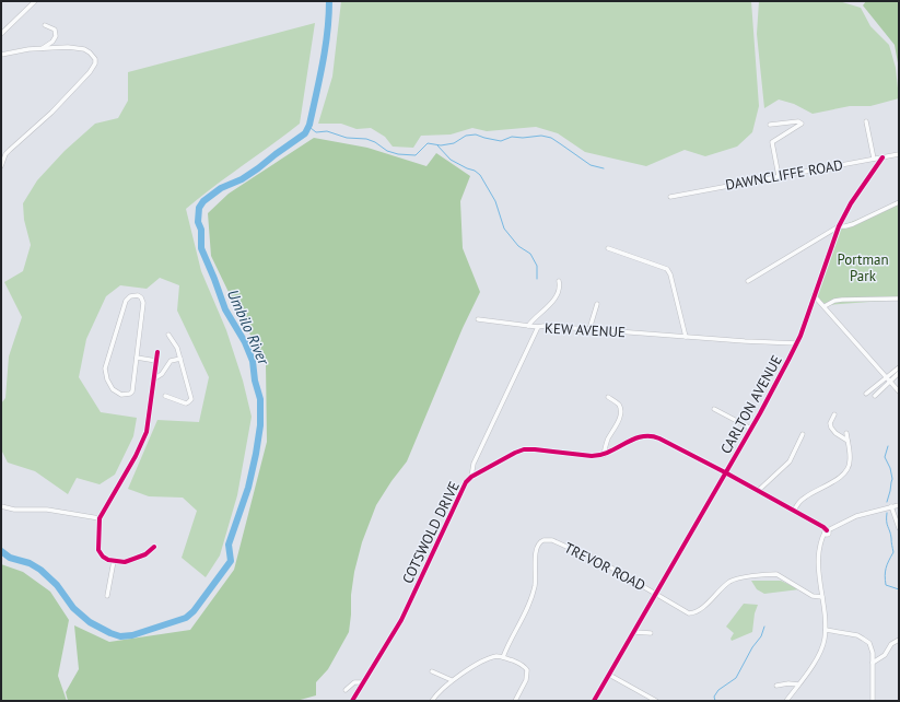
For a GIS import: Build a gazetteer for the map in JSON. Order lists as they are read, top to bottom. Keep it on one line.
{"streets":{"street":["DAWNCLIFFE ROAD","KEW AVENUE","CARLTON AVENUE","COTSWOLD DRIVE","TREVOR ROAD"]},"crossings":[["DAWNCLIFFE ROAD","CARLTON AVENUE"],["KEW AVENUE","CARLTON AVENUE"],["KEW AVENUE","COTSWOLD DRIVE"],["CARLTON AVENUE","COTSWOLD DRIVE"],["CARLTON AVENUE","TREVOR ROAD"]],"water":["Umbilo River"],"parks":["Portman Park"]}
